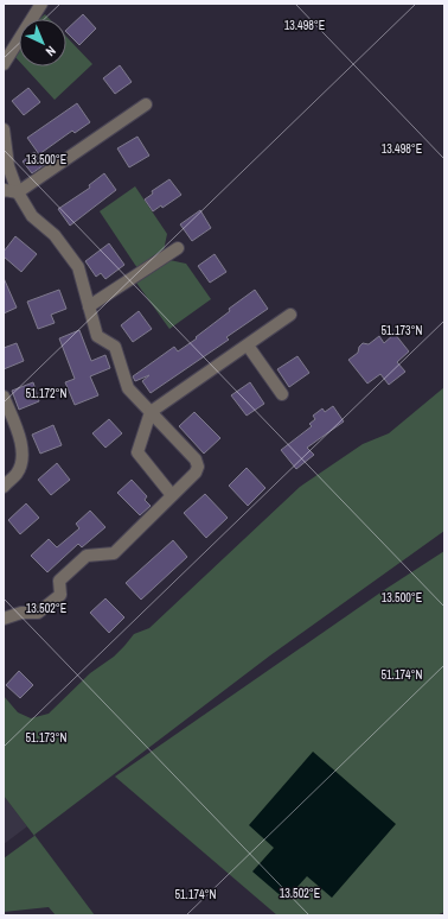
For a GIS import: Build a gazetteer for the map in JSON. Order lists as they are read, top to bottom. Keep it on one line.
{"north":"bottom right","coordinates":["13.498°E","13.500°E","51.173°N","51.172°N","13.502°E","51.174°N"]}
